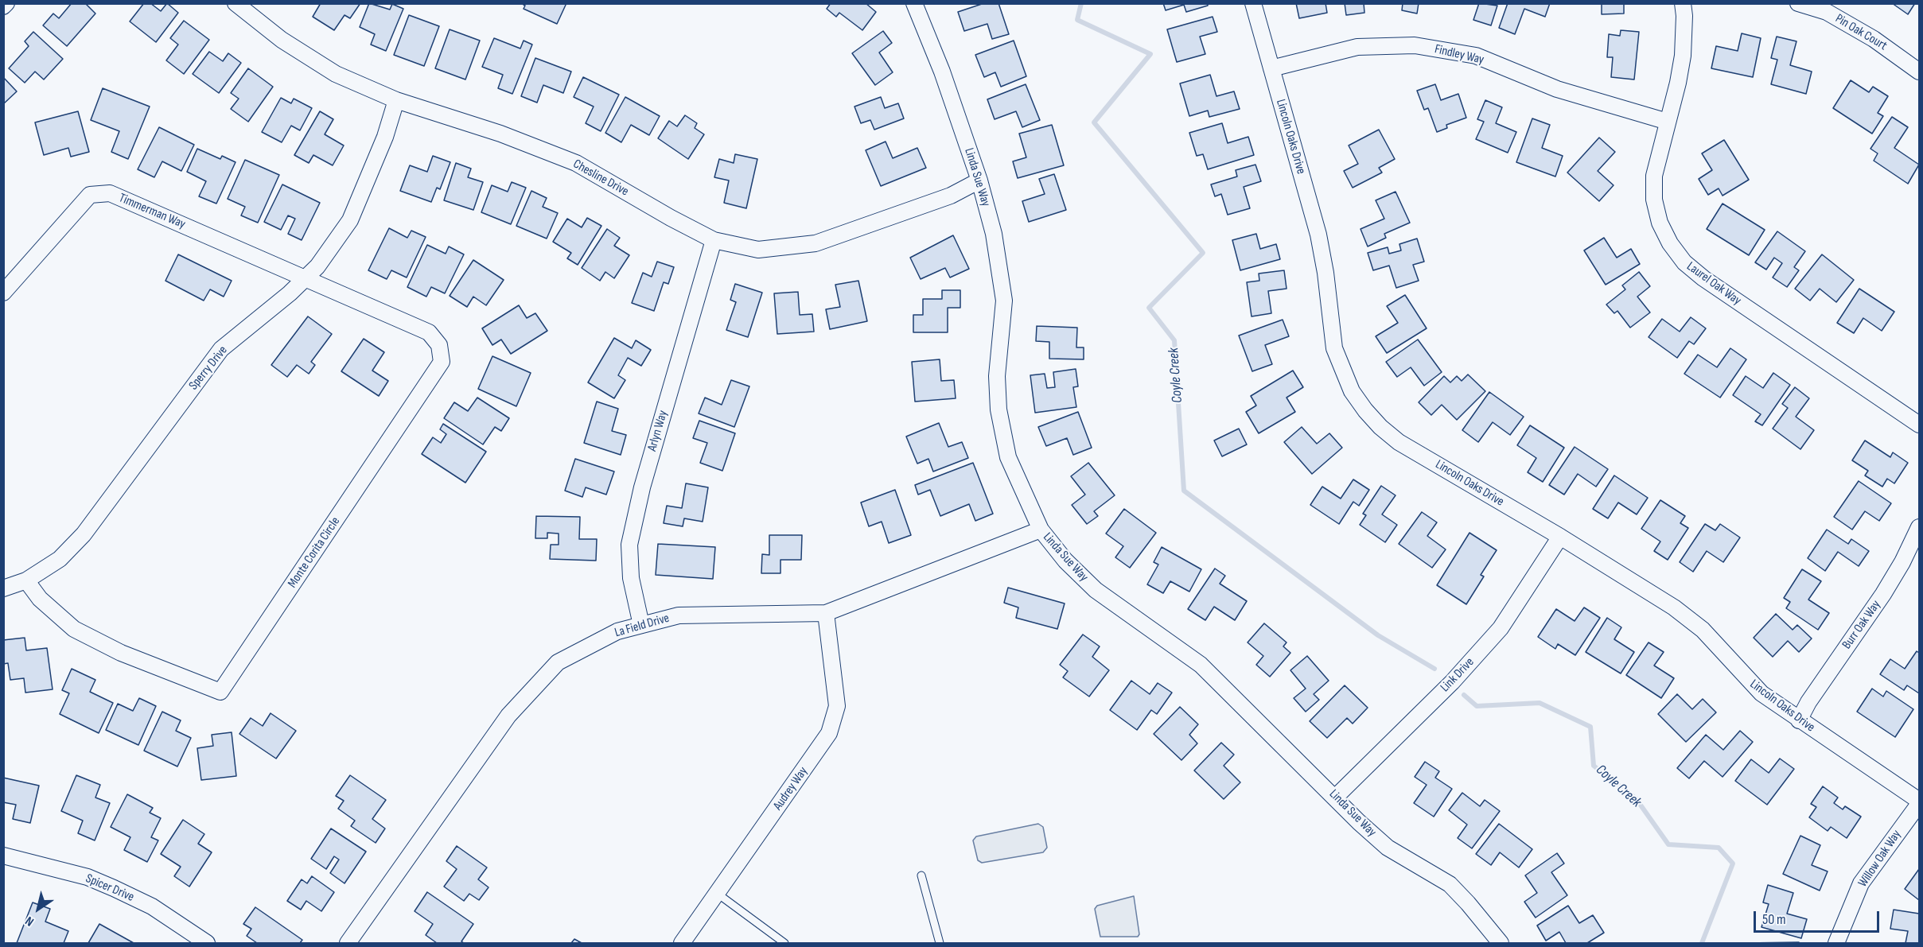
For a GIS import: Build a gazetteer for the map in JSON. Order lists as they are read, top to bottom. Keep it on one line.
{"streets":{"street":["Pin Oak Court","Findley Way","Lincoln Oaks Drive","Linda Sue Way","Chesline Drive","Timmerman Way","Laurel Oak Way","Sperry Drive","Arlyn Way","Monte Corita Circle","Burr Oak Way","La Field Drive","Link Drive","Audrey Way","Willow Oak Way","Spicer Drive"]},"crossings":[["Findley Way","Lincoln Oaks Drive"],["Findley Way","Laurel Oak Way"],["Lincoln Oaks Drive","Burr Oak Way"],["Lincoln Oaks Drive","Link Drive"],["Lincoln Oaks Drive","Willow Oak Way"],["Linda Sue Way","Chesline Drive"],["Linda Sue Way","La Field Drive"],["Linda Sue Way","Link Drive"],["Chesline Drive","Sperry Drive"],["Chesline Drive","Arlyn Way"],["Timmerman Way","Sperry Drive"],["Timmerman Way","Monte Corita Circle"],["Sperry Drive","Monte Corita Circle"],["Arlyn Way","La Field Drive"],["La Field Drive","Audrey Way"]],"water":["Coyle Creek"],"scale_bar":"50 m","north":"bottom left"}
